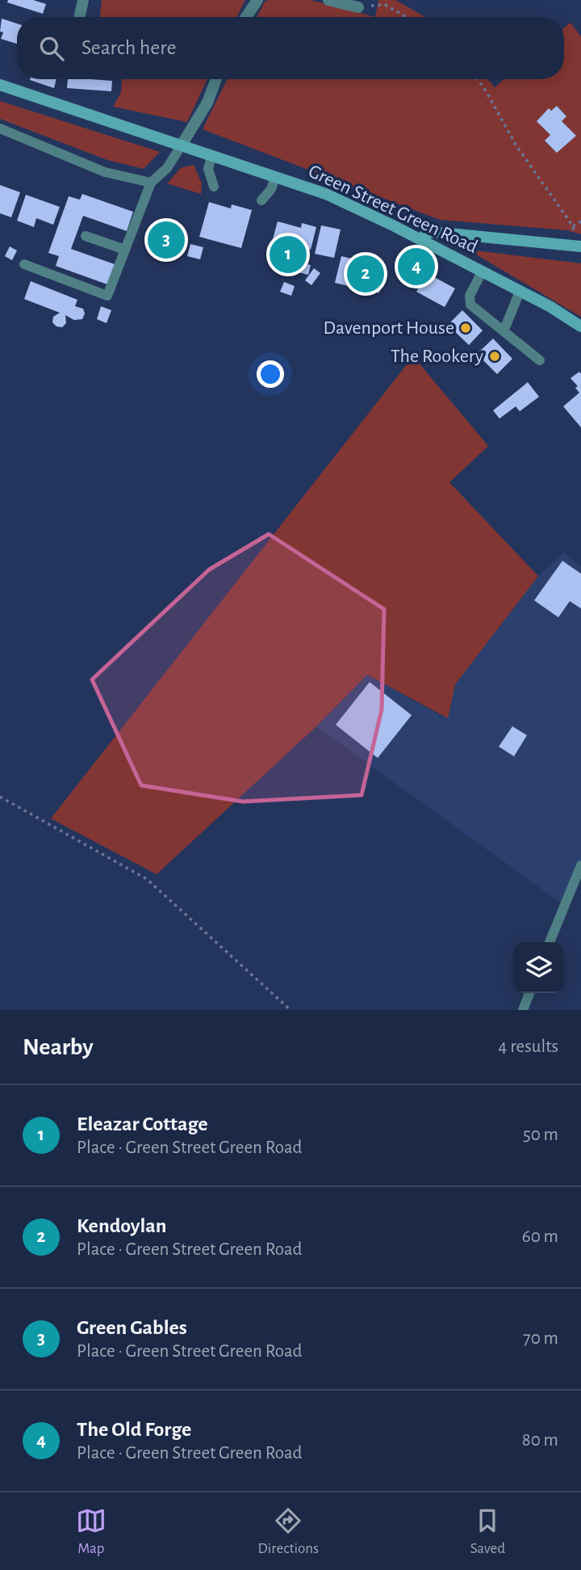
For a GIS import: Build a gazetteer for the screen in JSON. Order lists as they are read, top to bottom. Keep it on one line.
{"streets":{"main road":["Green Street Green Road"]},"places":["Davenport House","The Rookery"],"page":{"search":"Search here","pins":["3","1","4","2"],"heading":["Nearby","4 results"],"list":[{"mark":"1","name":"Eleazar Cottage","note":"Place · Green Street Green Road","value":"50 m"},{"mark":"2","name":"Kendoylan","note":"Place · Green Street Green Road","value":"60 m"},{"mark":"3","name":"Green Gables","note":"Place · Green Street Green Road","value":"70 m"},{"mark":"4","name":"The Old Forge","note":"Place · Green Street Green Road","value":"80 m"}],"nav":["Map","Directions","Saved"]}}
